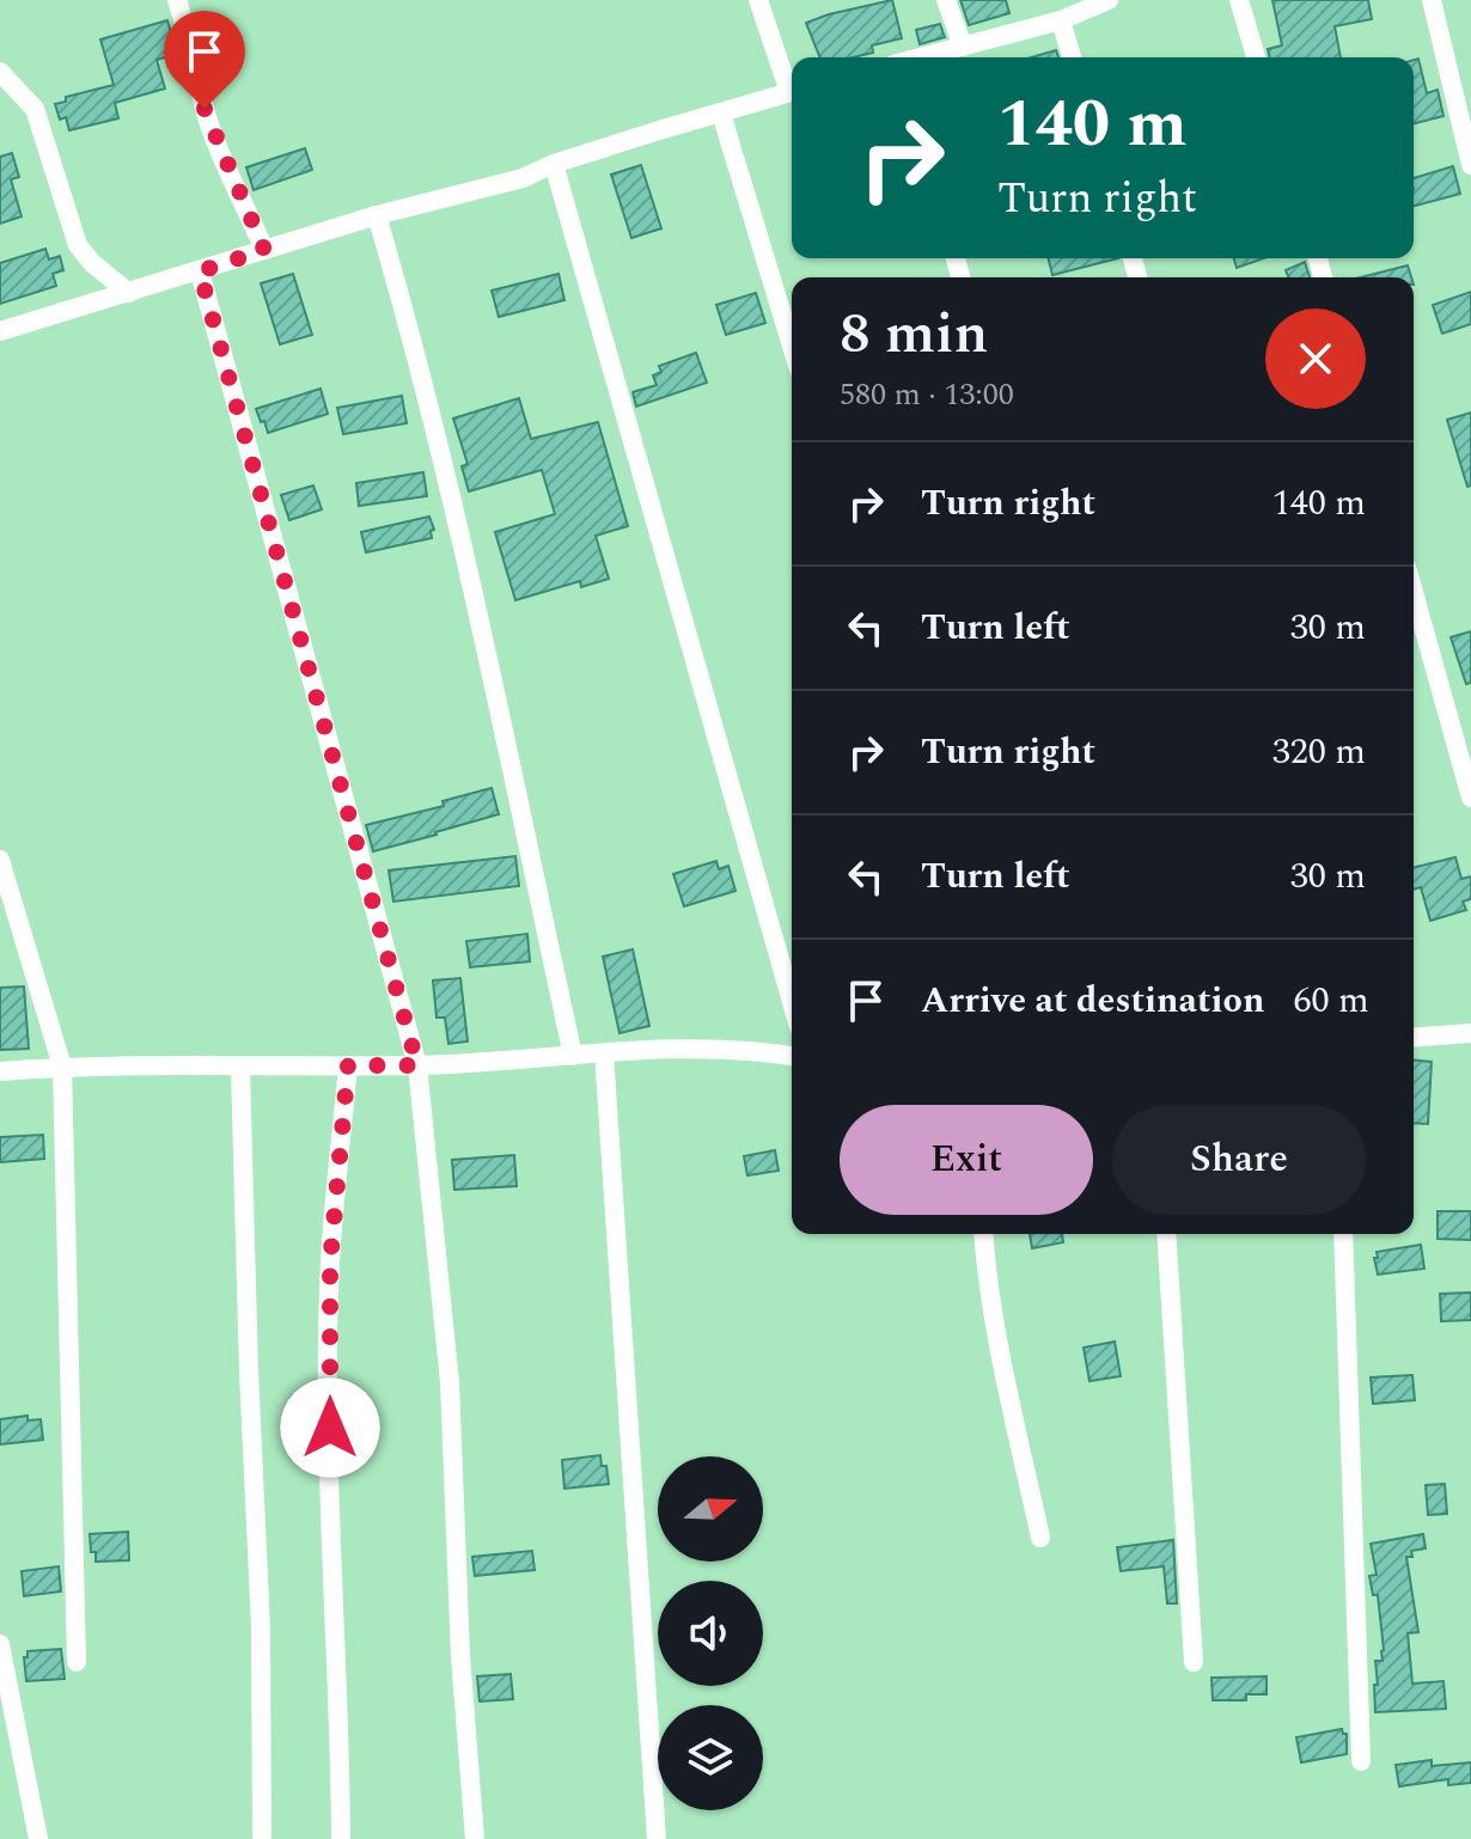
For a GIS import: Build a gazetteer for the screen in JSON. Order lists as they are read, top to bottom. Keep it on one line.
{"north":"right","page":{"turn":["140 m","Turn right"],"heading":["8 min","580 m · 13:00"],"list":[{"name":"Turn right","value":"140 m"},{"name":"Turn left","value":"30 m"},{"name":"Turn right","value":"320 m"},{"name":"Turn left","value":"30 m"},{"name":"Arrive at destination","value":"60 m"}],"buttons":["Exit","Share"]}}
